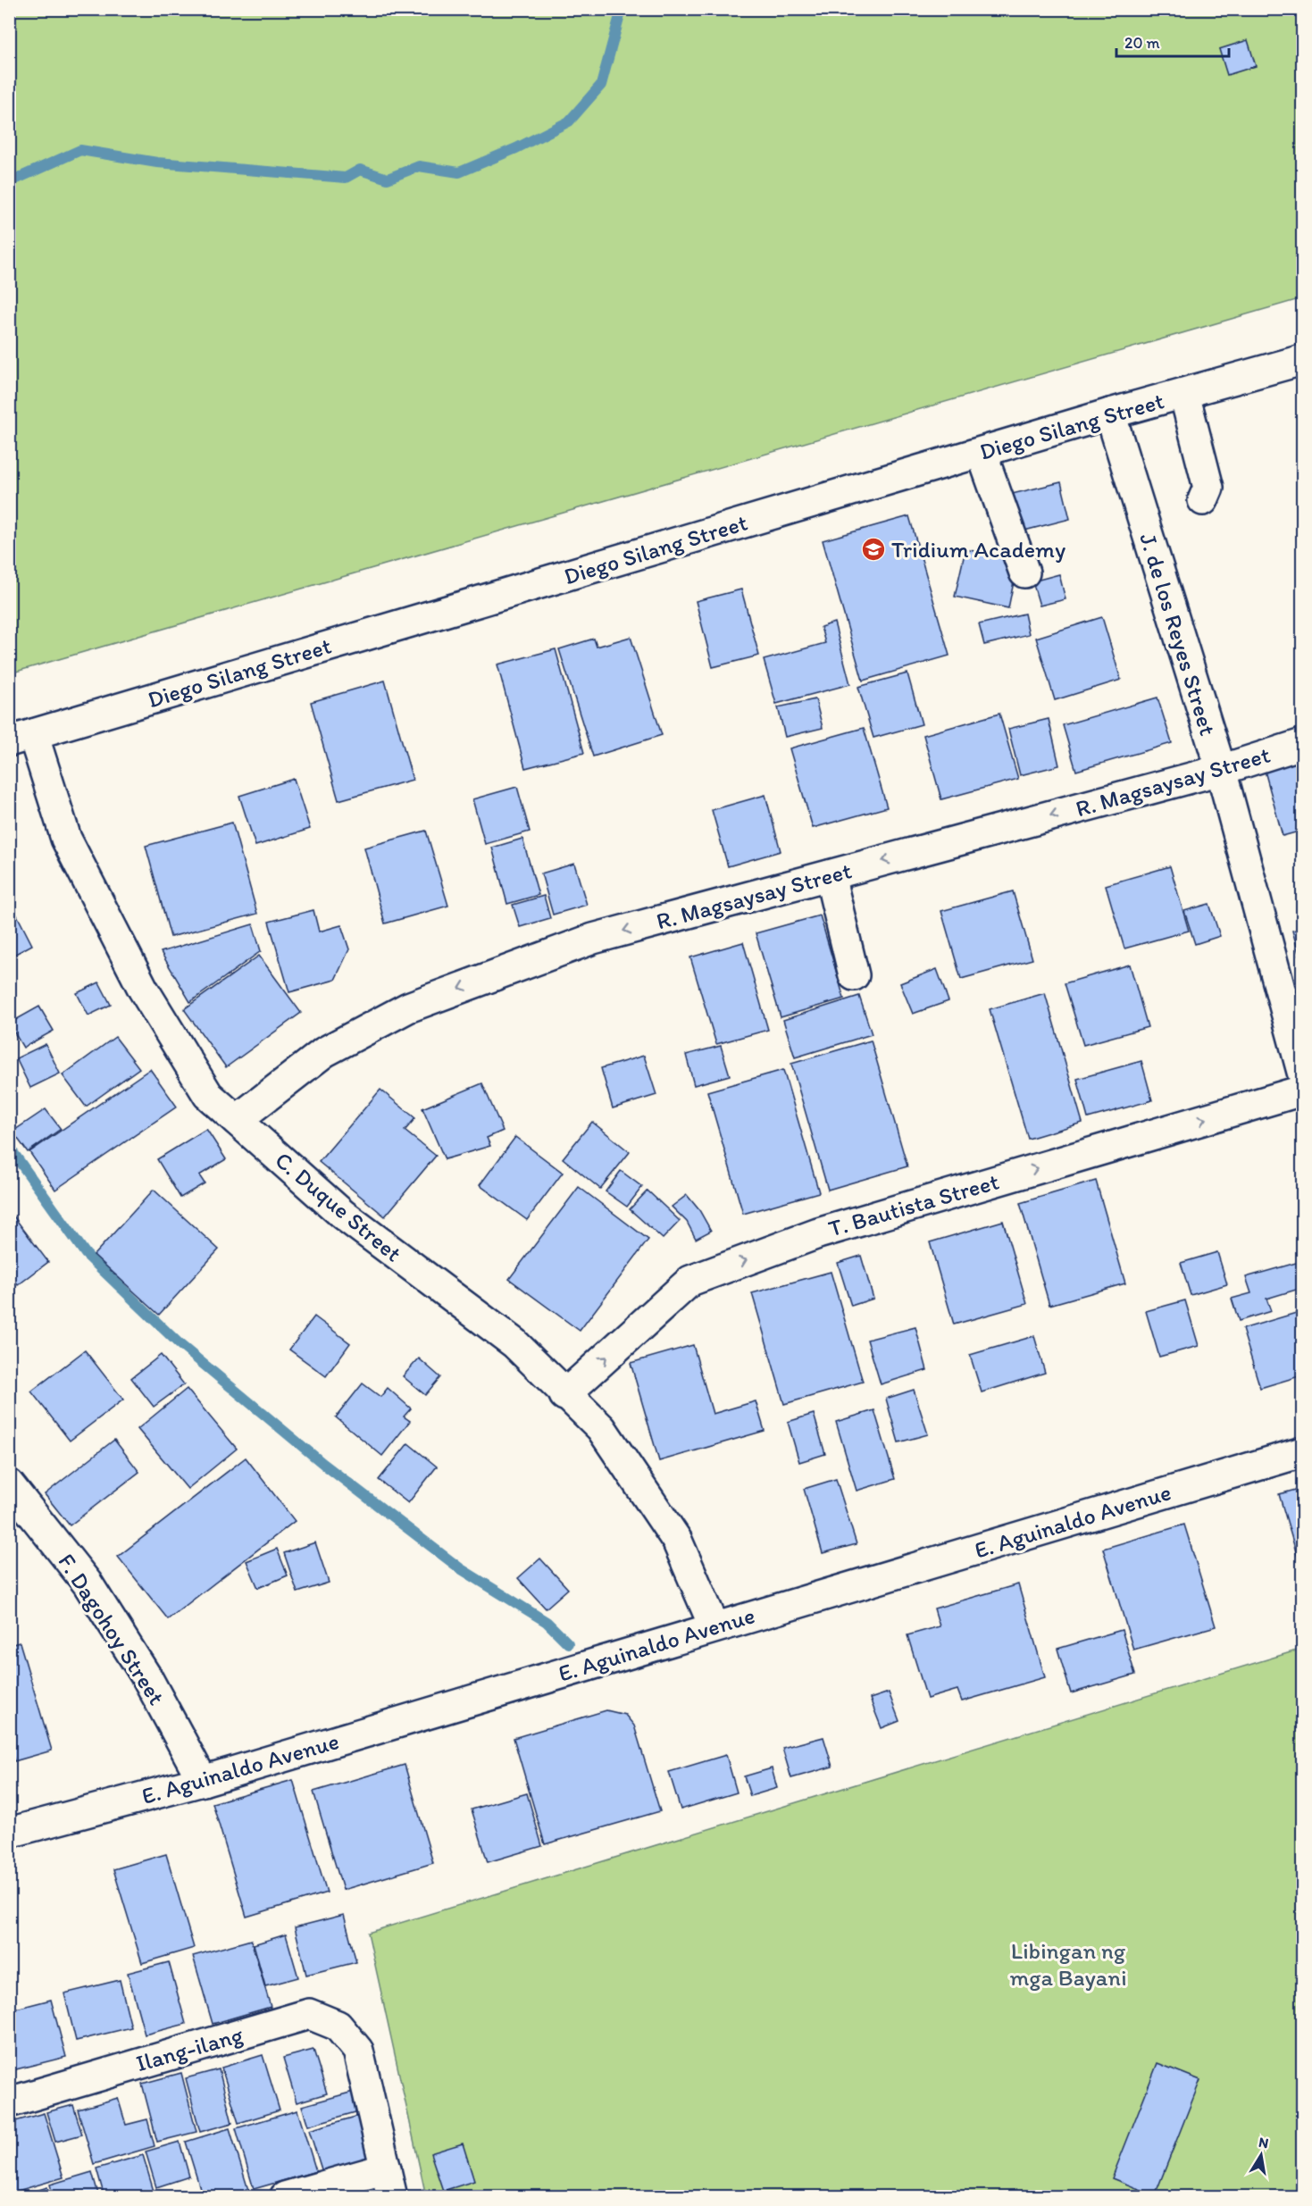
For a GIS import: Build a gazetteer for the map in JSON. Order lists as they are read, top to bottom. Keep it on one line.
{"streets":{"street":["Diego Silang Street","J. de los Reyes Street","R. Magsaysay Street","T. Bautista Street","C. Duque Street","E. Aguinaldo Avenue","F. Dagohoy Street","Ilang-ilang"]},"crossings":[["Diego Silang Street","J. de los Reyes Street"],["Diego Silang Street","C. Duque Street"],["J. de los Reyes Street","R. Magsaysay Street"],["R. Magsaysay Street","C. Duque Street"],["T. Bautista Street","C. Duque Street"],["C. Duque Street","E. Aguinaldo Avenue"],["E. Aguinaldo Avenue","F. Dagohoy Street"]],"one_way":["R. Magsaysay Street","T. Bautista Street"],"parks":["Libingan ng mga Bayani"],"places":{"school or university":["Tridium Academy"]},"scale_bar":"20 m","north":"top"}
